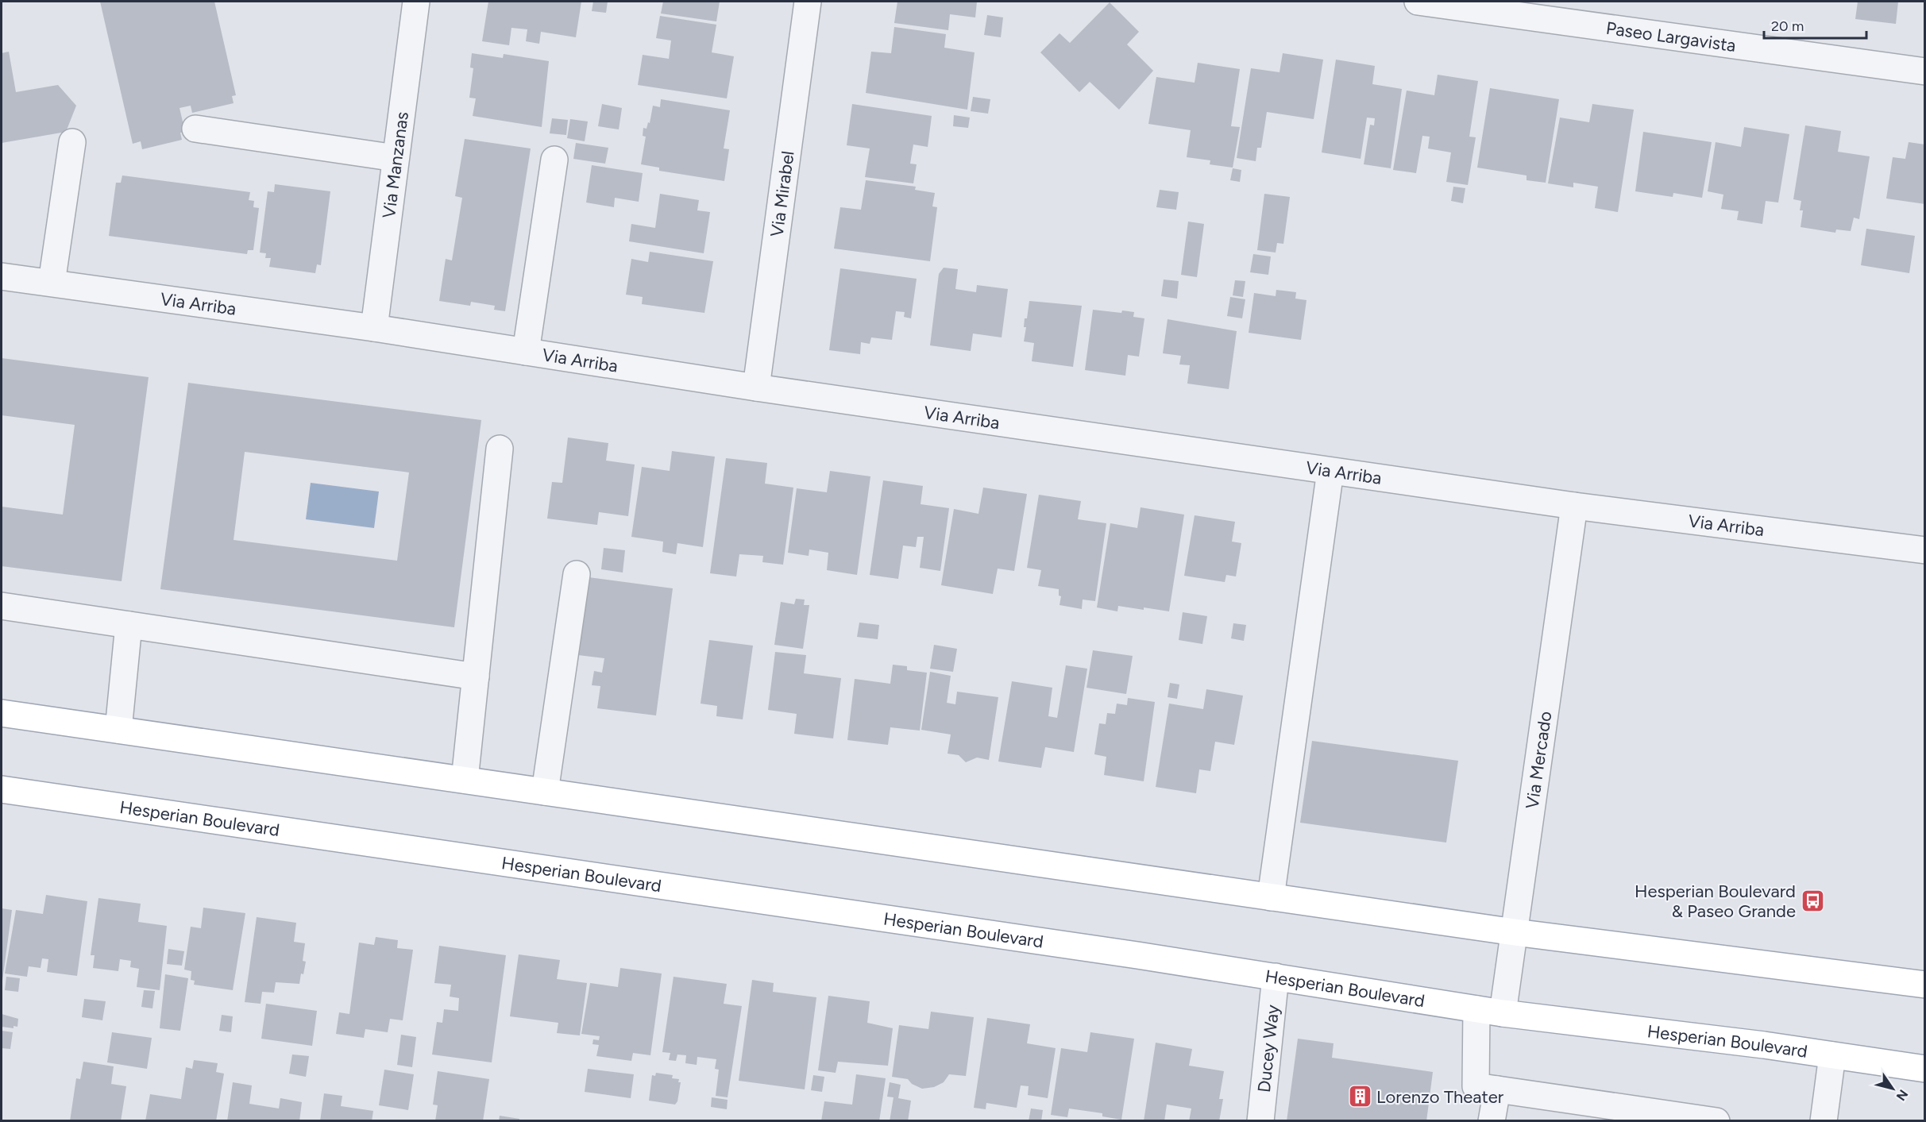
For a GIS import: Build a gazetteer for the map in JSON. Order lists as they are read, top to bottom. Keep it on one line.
{"streets":{"main road":["Hesperian Boulevard"],"street":["Paseo Largavista","Via Manzanas","Via Mirabel","Via Arriba","Via Mercado","Ducey Way"]},"crossings":[["Via Manzanas","Via Arriba"],["Via Mirabel","Via Arriba"],["Via Arriba","Via Mercado"],["Via Mercado","Hesperian Boulevard"],["Hesperian Boulevard","Ducey Way"]],"places":{"bus stop":["Hesperian Boulevard & Paseo Grande"],"building":["Lorenzo Theater"]},"scale_bar":"20 m","north":"bottom right"}
